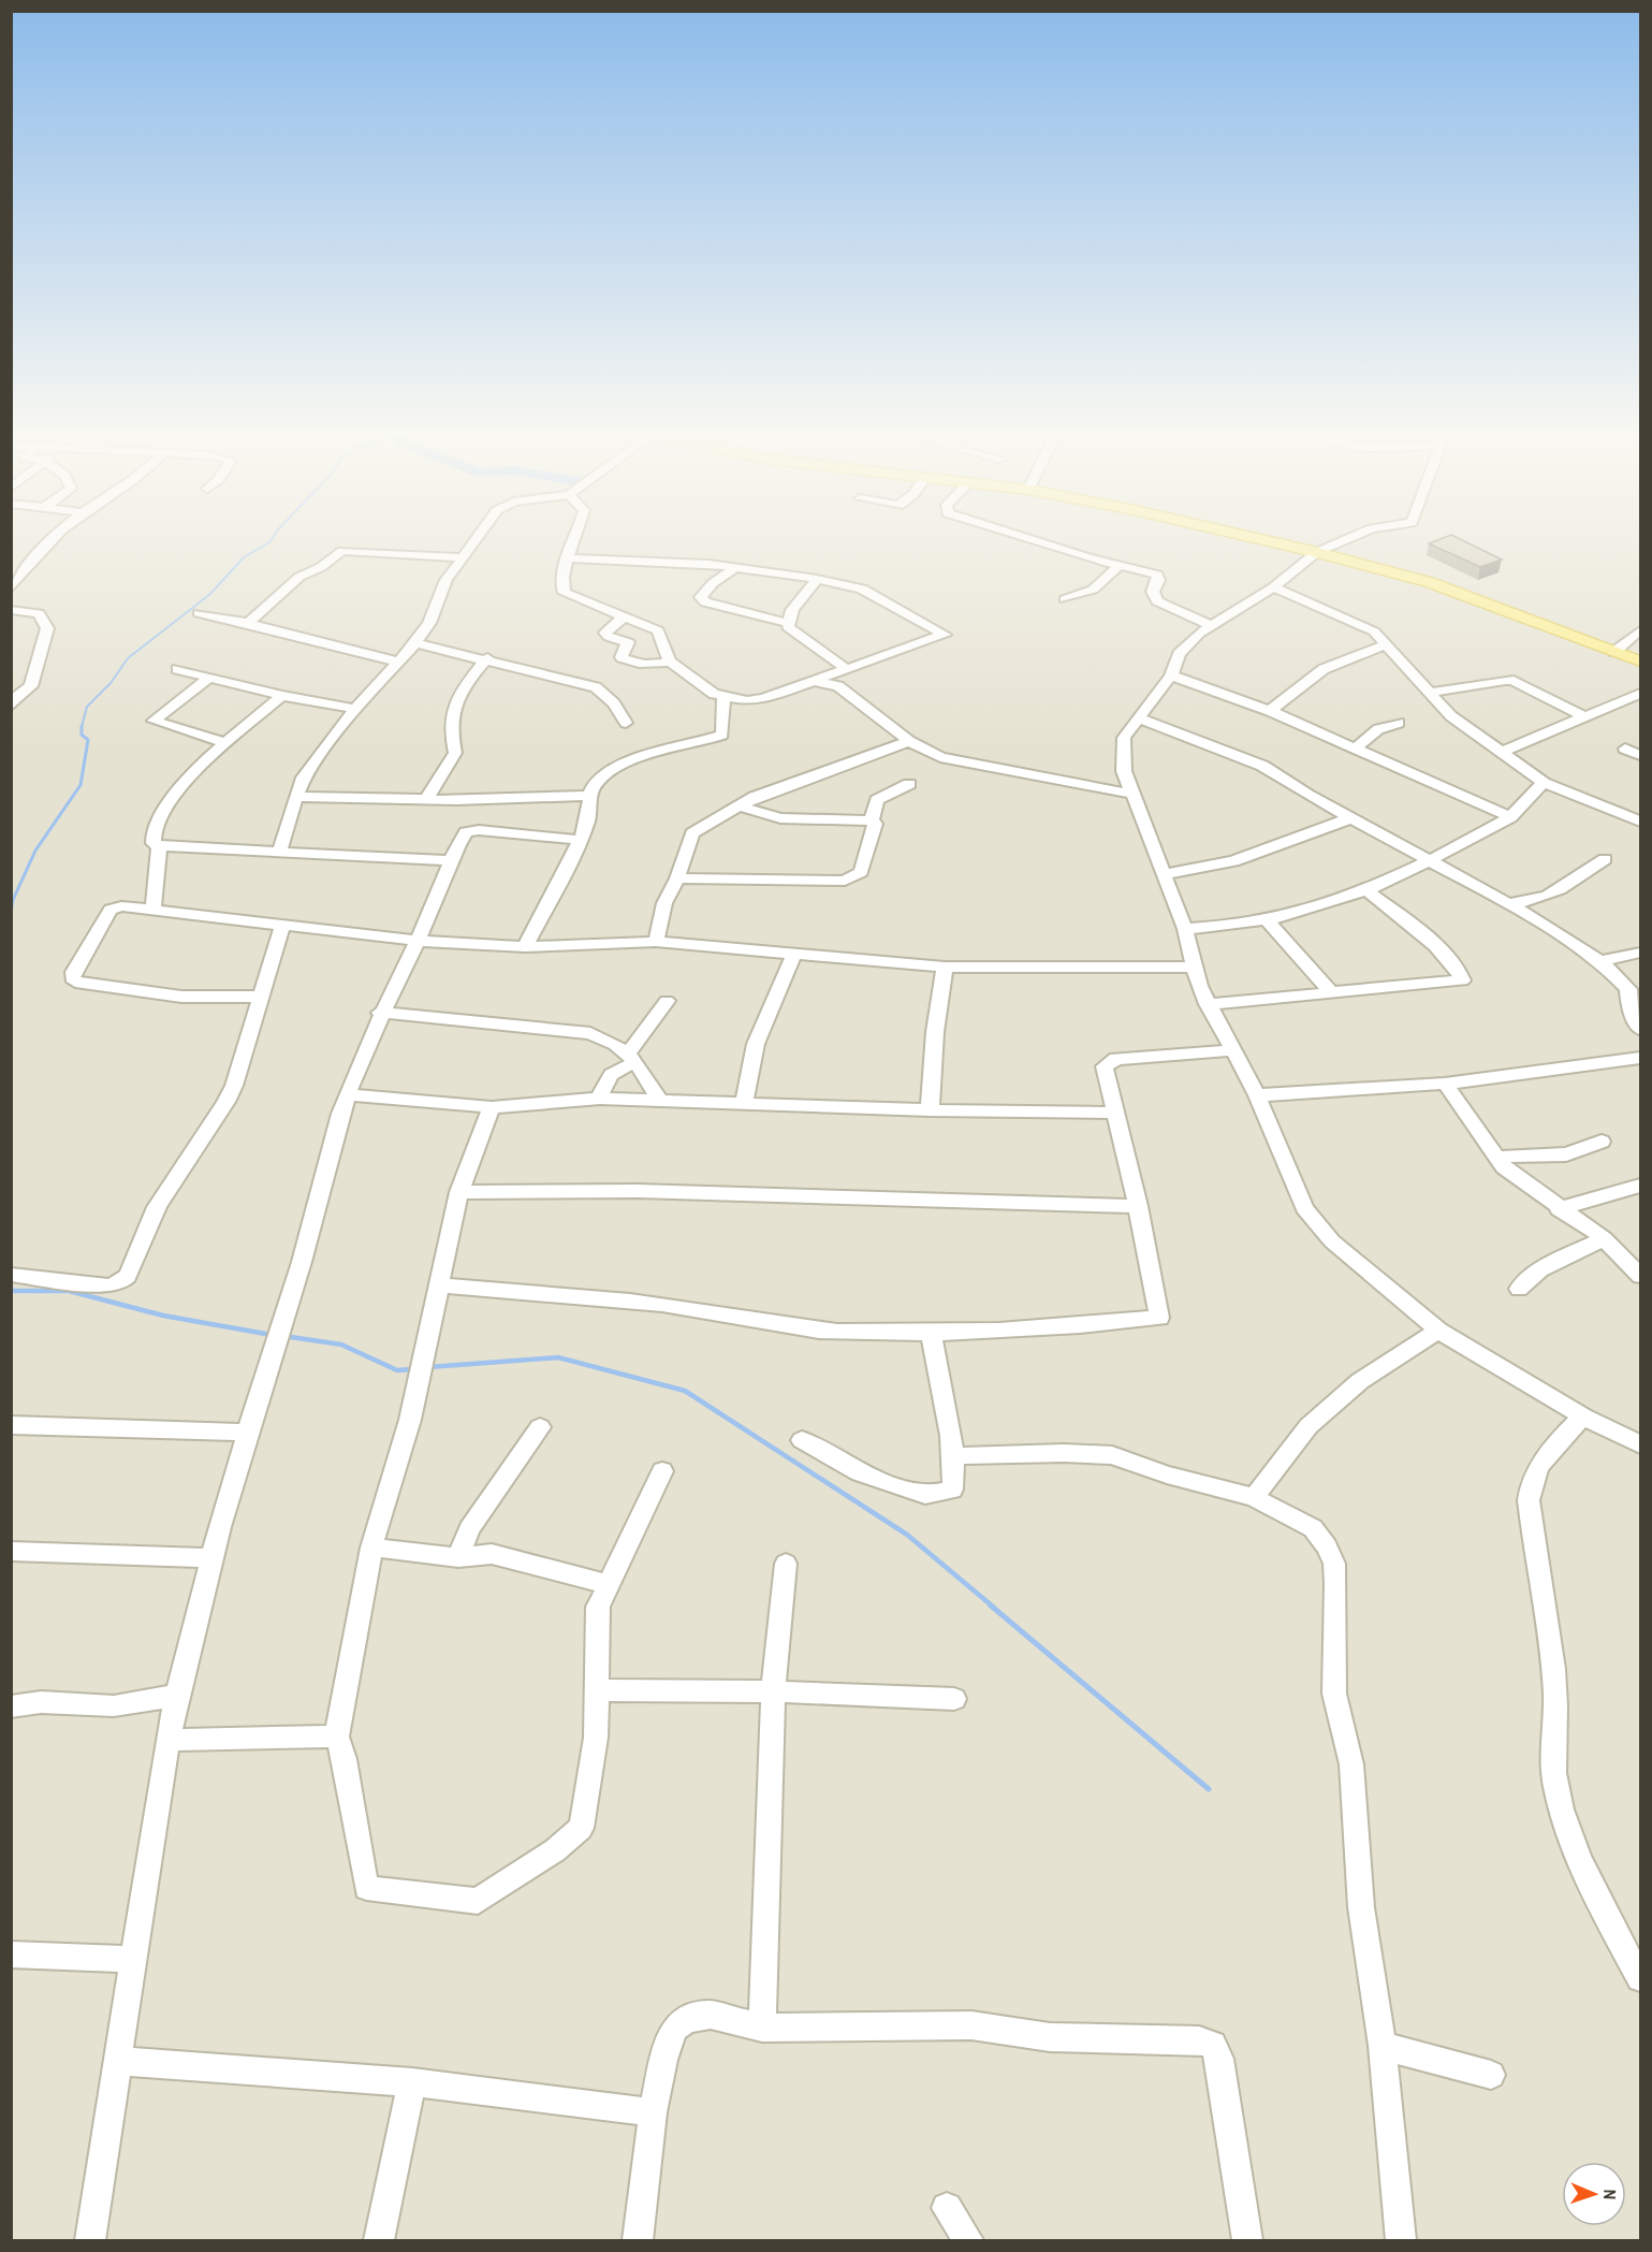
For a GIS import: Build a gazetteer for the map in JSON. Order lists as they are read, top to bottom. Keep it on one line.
{"north":"right"}
